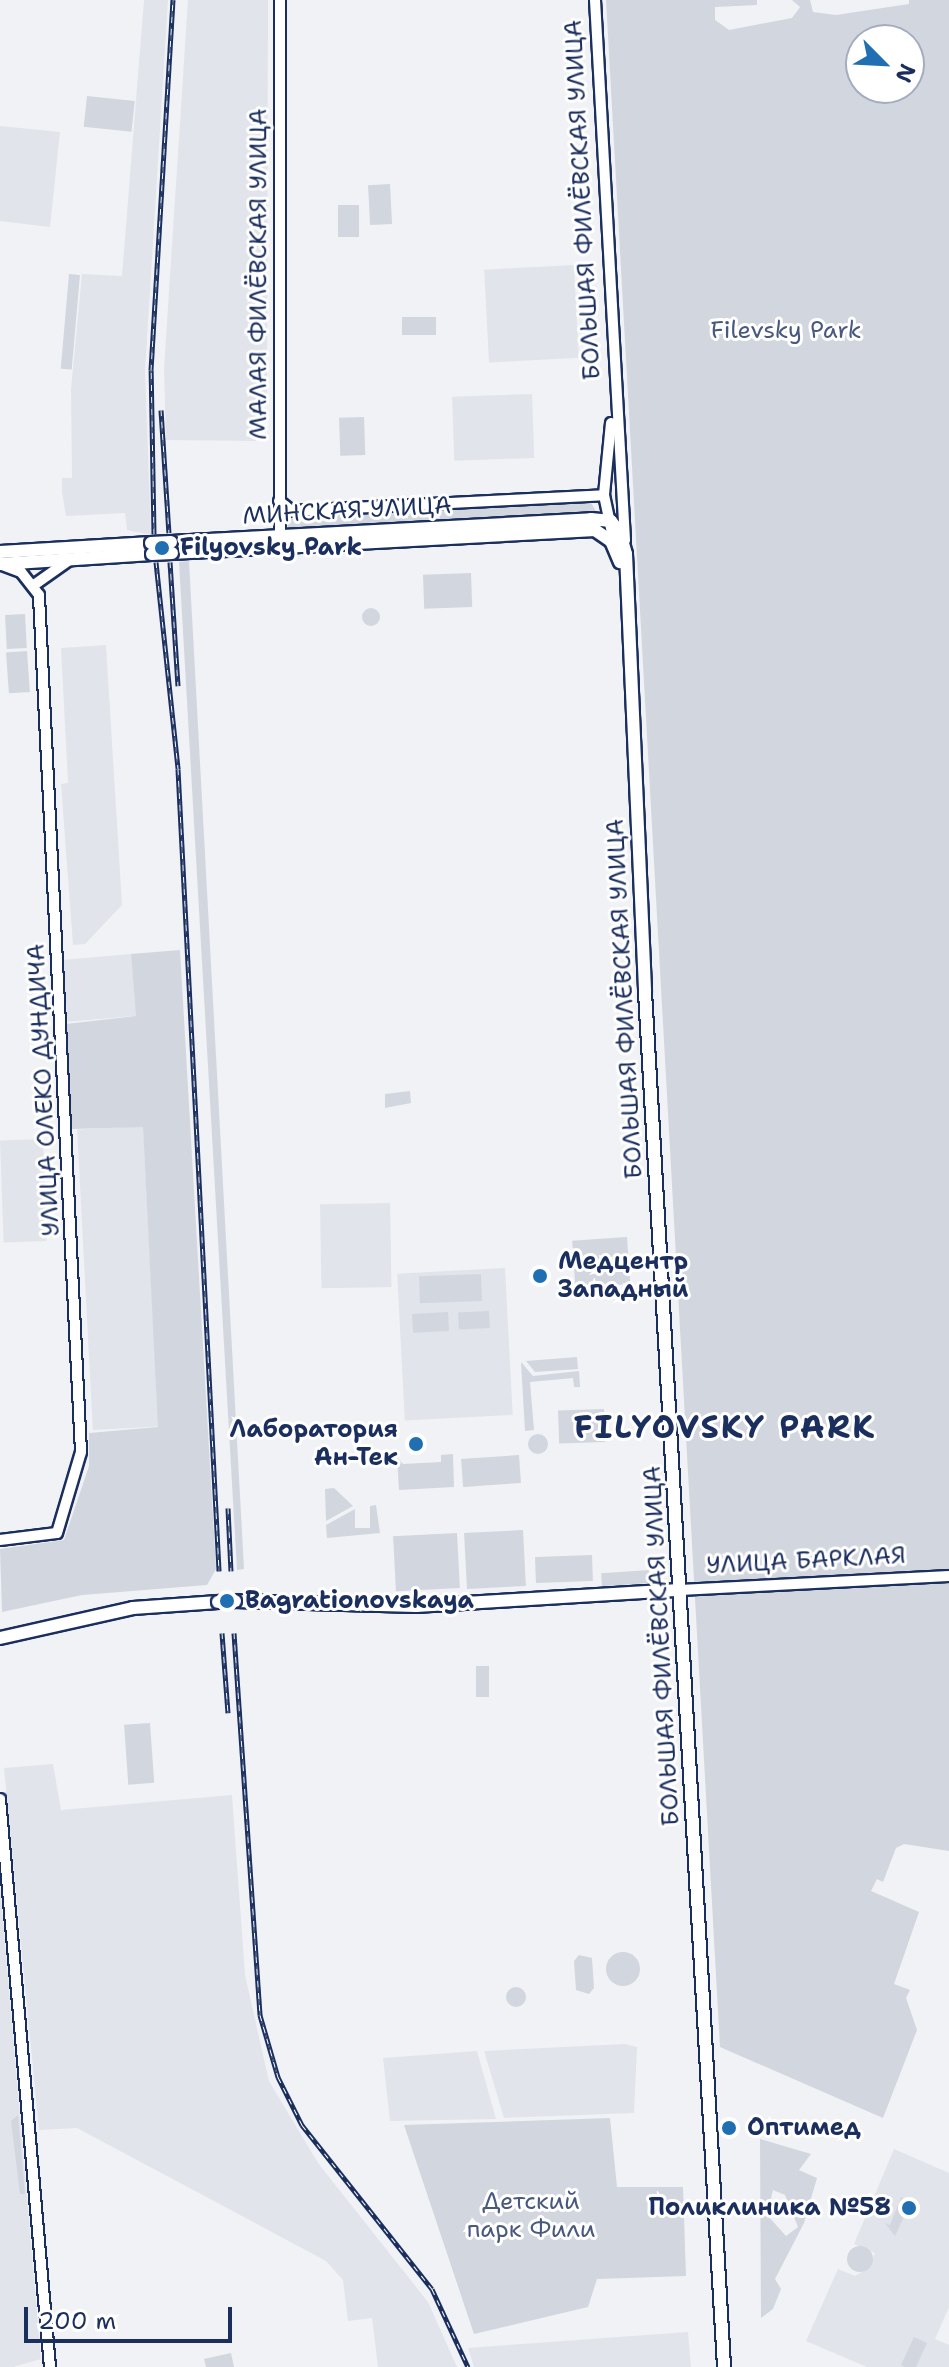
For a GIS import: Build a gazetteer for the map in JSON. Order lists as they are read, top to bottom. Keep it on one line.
{"streets":{"main road":["БОЛЬШАЯ ФИЛЁВСКАЯ УЛИЦА","МИНСКАЯ УЛИЦА","УЛИЦА БАРКЛАЯ"],"street":["МАЛАЯ ФИЛЁВСКАЯ УЛИЦА","УЛИЦА ОЛЕКО ДУНДИЧА"]},"crossings":[["БОЛЬШАЯ ФИЛЁВСКАЯ УЛИЦА","МИНСКАЯ УЛИЦА"],["БОЛЬШАЯ ФИЛЁВСКАЯ УЛИЦА","УЛИЦА БАРКЛАЯ"],["МАЛАЯ ФИЛЁВСКАЯ УЛИЦА","МИНСКАЯ УЛИЦА"]],"districts":["FILYOVSKY PARK"],"parks":["Filevsky Park","Детский парк Фили"],"places":["Filyovsky Park","Медцентр Западный","Лаборатория Ан-Тек","Bagrationovskaya","Оптимед","Поликлиника №58"],"scale_bar":"200 m","north":"bottom right"}
